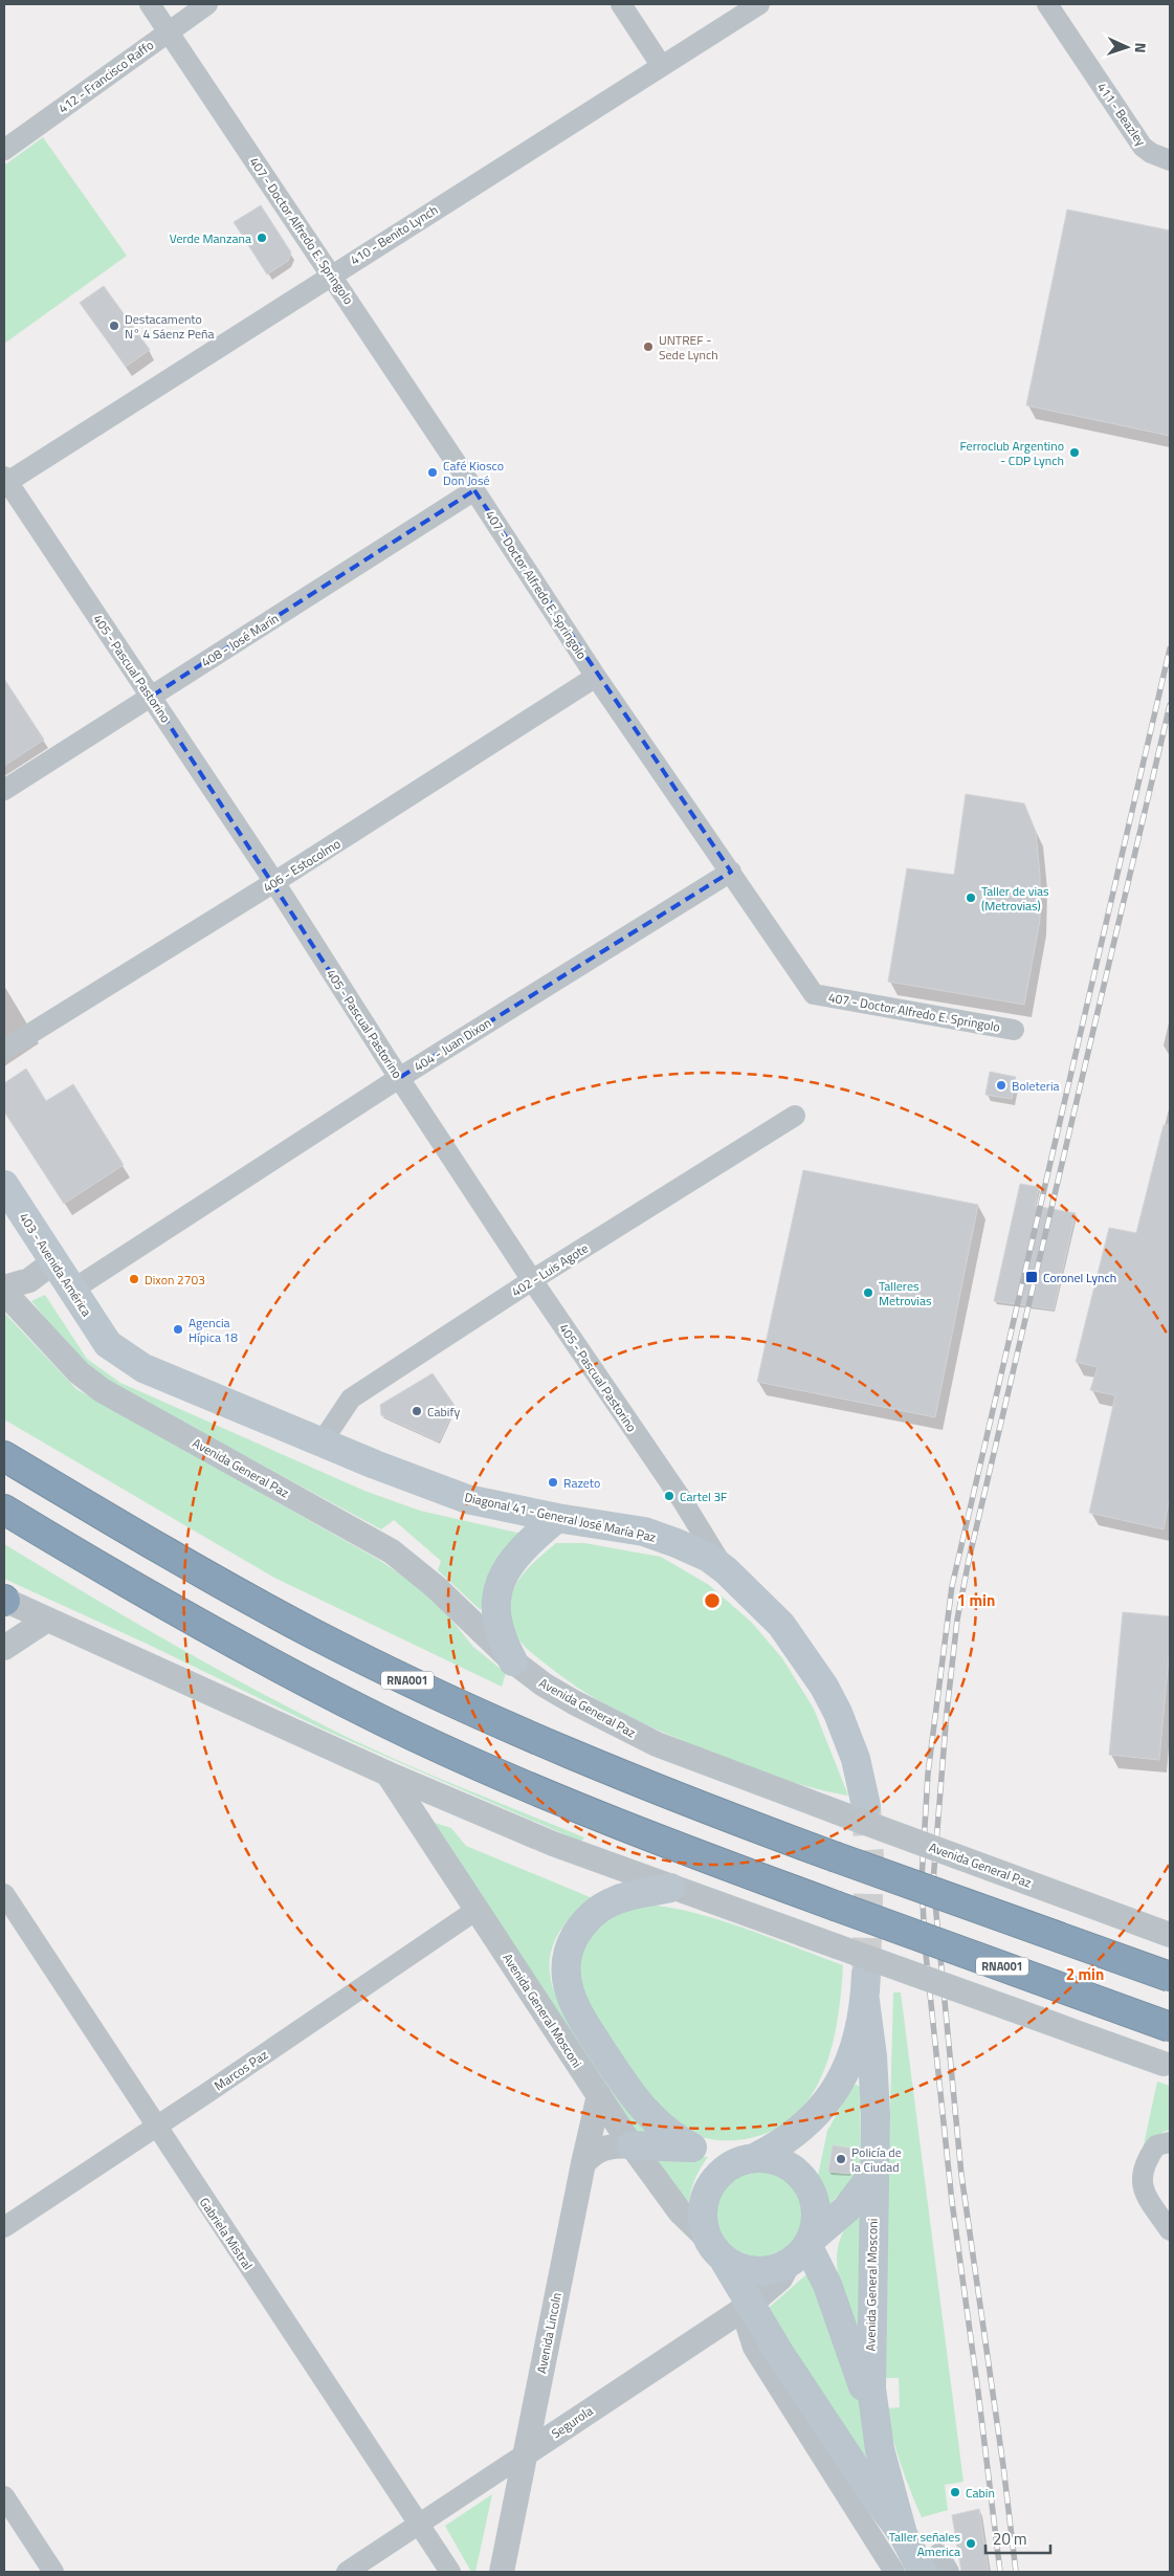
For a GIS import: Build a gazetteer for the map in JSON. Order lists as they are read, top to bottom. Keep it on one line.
{"streets":{"highway":["RNA001"],"main road":["403 - Avenida América","Diagonal 41 - General José María Paz","Avenida General Mosconi"],"street":["412 - Francisco Raffo","411 - Beazley","407 - Doctor Alfredo E. Springolo","410 - Benito Lynch","408 - José Marín","405 - Pascual Pastorino","406 - Estocolmo","404 - Juan Dixon","402 - Luis Agote","Avenida General Paz","Marcos Paz","Gabriela Mistral","Avenida Lincoln","Segurola"]},"crossings":[["412 - Francisco Raffo","407 - Doctor Alfredo E. Springolo"],["407 - Doctor Alfredo E. Springolo","410 - Benito Lynch"],["407 - Doctor Alfredo E. Springolo","408 - José Marín"],["407 - Doctor Alfredo E. Springolo","406 - Estocolmo"],["407 - Doctor Alfredo E. Springolo","404 - Juan Dixon"],["410 - Benito Lynch","405 - Pascual Pastorino"],["408 - José Marín","405 - Pascual Pastorino"],["405 - Pascual Pastorino","406 - Estocolmo"],["405 - Pascual Pastorino","404 - Juan Dixon"],["405 - Pascual Pastorino","402 - Luis Agote"],["405 - Pascual Pastorino","Diagonal 41 - General José María Paz"],["404 - Juan Dixon","403 - Avenida América"],["403 - Avenida América","Diagonal 41 - General José María Paz"],["402 - Luis Agote","Diagonal 41 - General José María Paz"],["Avenida General Mosconi","Marcos Paz"],["Avenida General Mosconi","Avenida Lincoln"],["Avenida General Mosconi","Segurola"],["Marcos Paz","Gabriela Mistral"],["Gabriela Mistral","Segurola"],["Avenida Lincoln","Segurola"]],"places":{"other":["Verde Manzana","Destacamento N° 4 Sáenz Peña","UNTREF - Sede Lynch","Ferroclub Argentino - CDP Lynch","Café Kiosco Don José","Taller de vias (Metrovias)","Boleteria","Dixon 2703","Talleres Metrovias","Agencia Hípica 18","Cabify","Razeto","Cartel 3F","Policía de la Ciudad","Cabin","Taller señales America"],"transit":["Coronel Lynch"]},"scale_bar":"20 m","north":"right","rings":["1 min","2 min"]}
